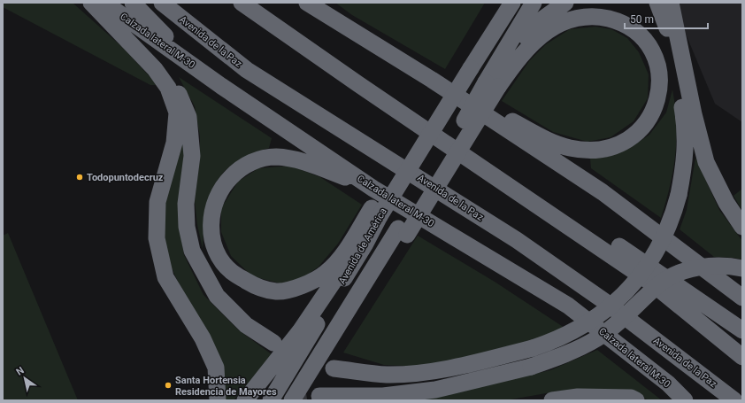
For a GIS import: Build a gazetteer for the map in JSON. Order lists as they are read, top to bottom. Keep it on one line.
{"streets":{"highway":["Calzada lateral M-30","Avenida de la Paz","Avenida de América"]},"places":["Todopuntodecruz","Santa Hortensia Residencia de Mayores"],"scale_bar":"50 m","north":"top left"}
